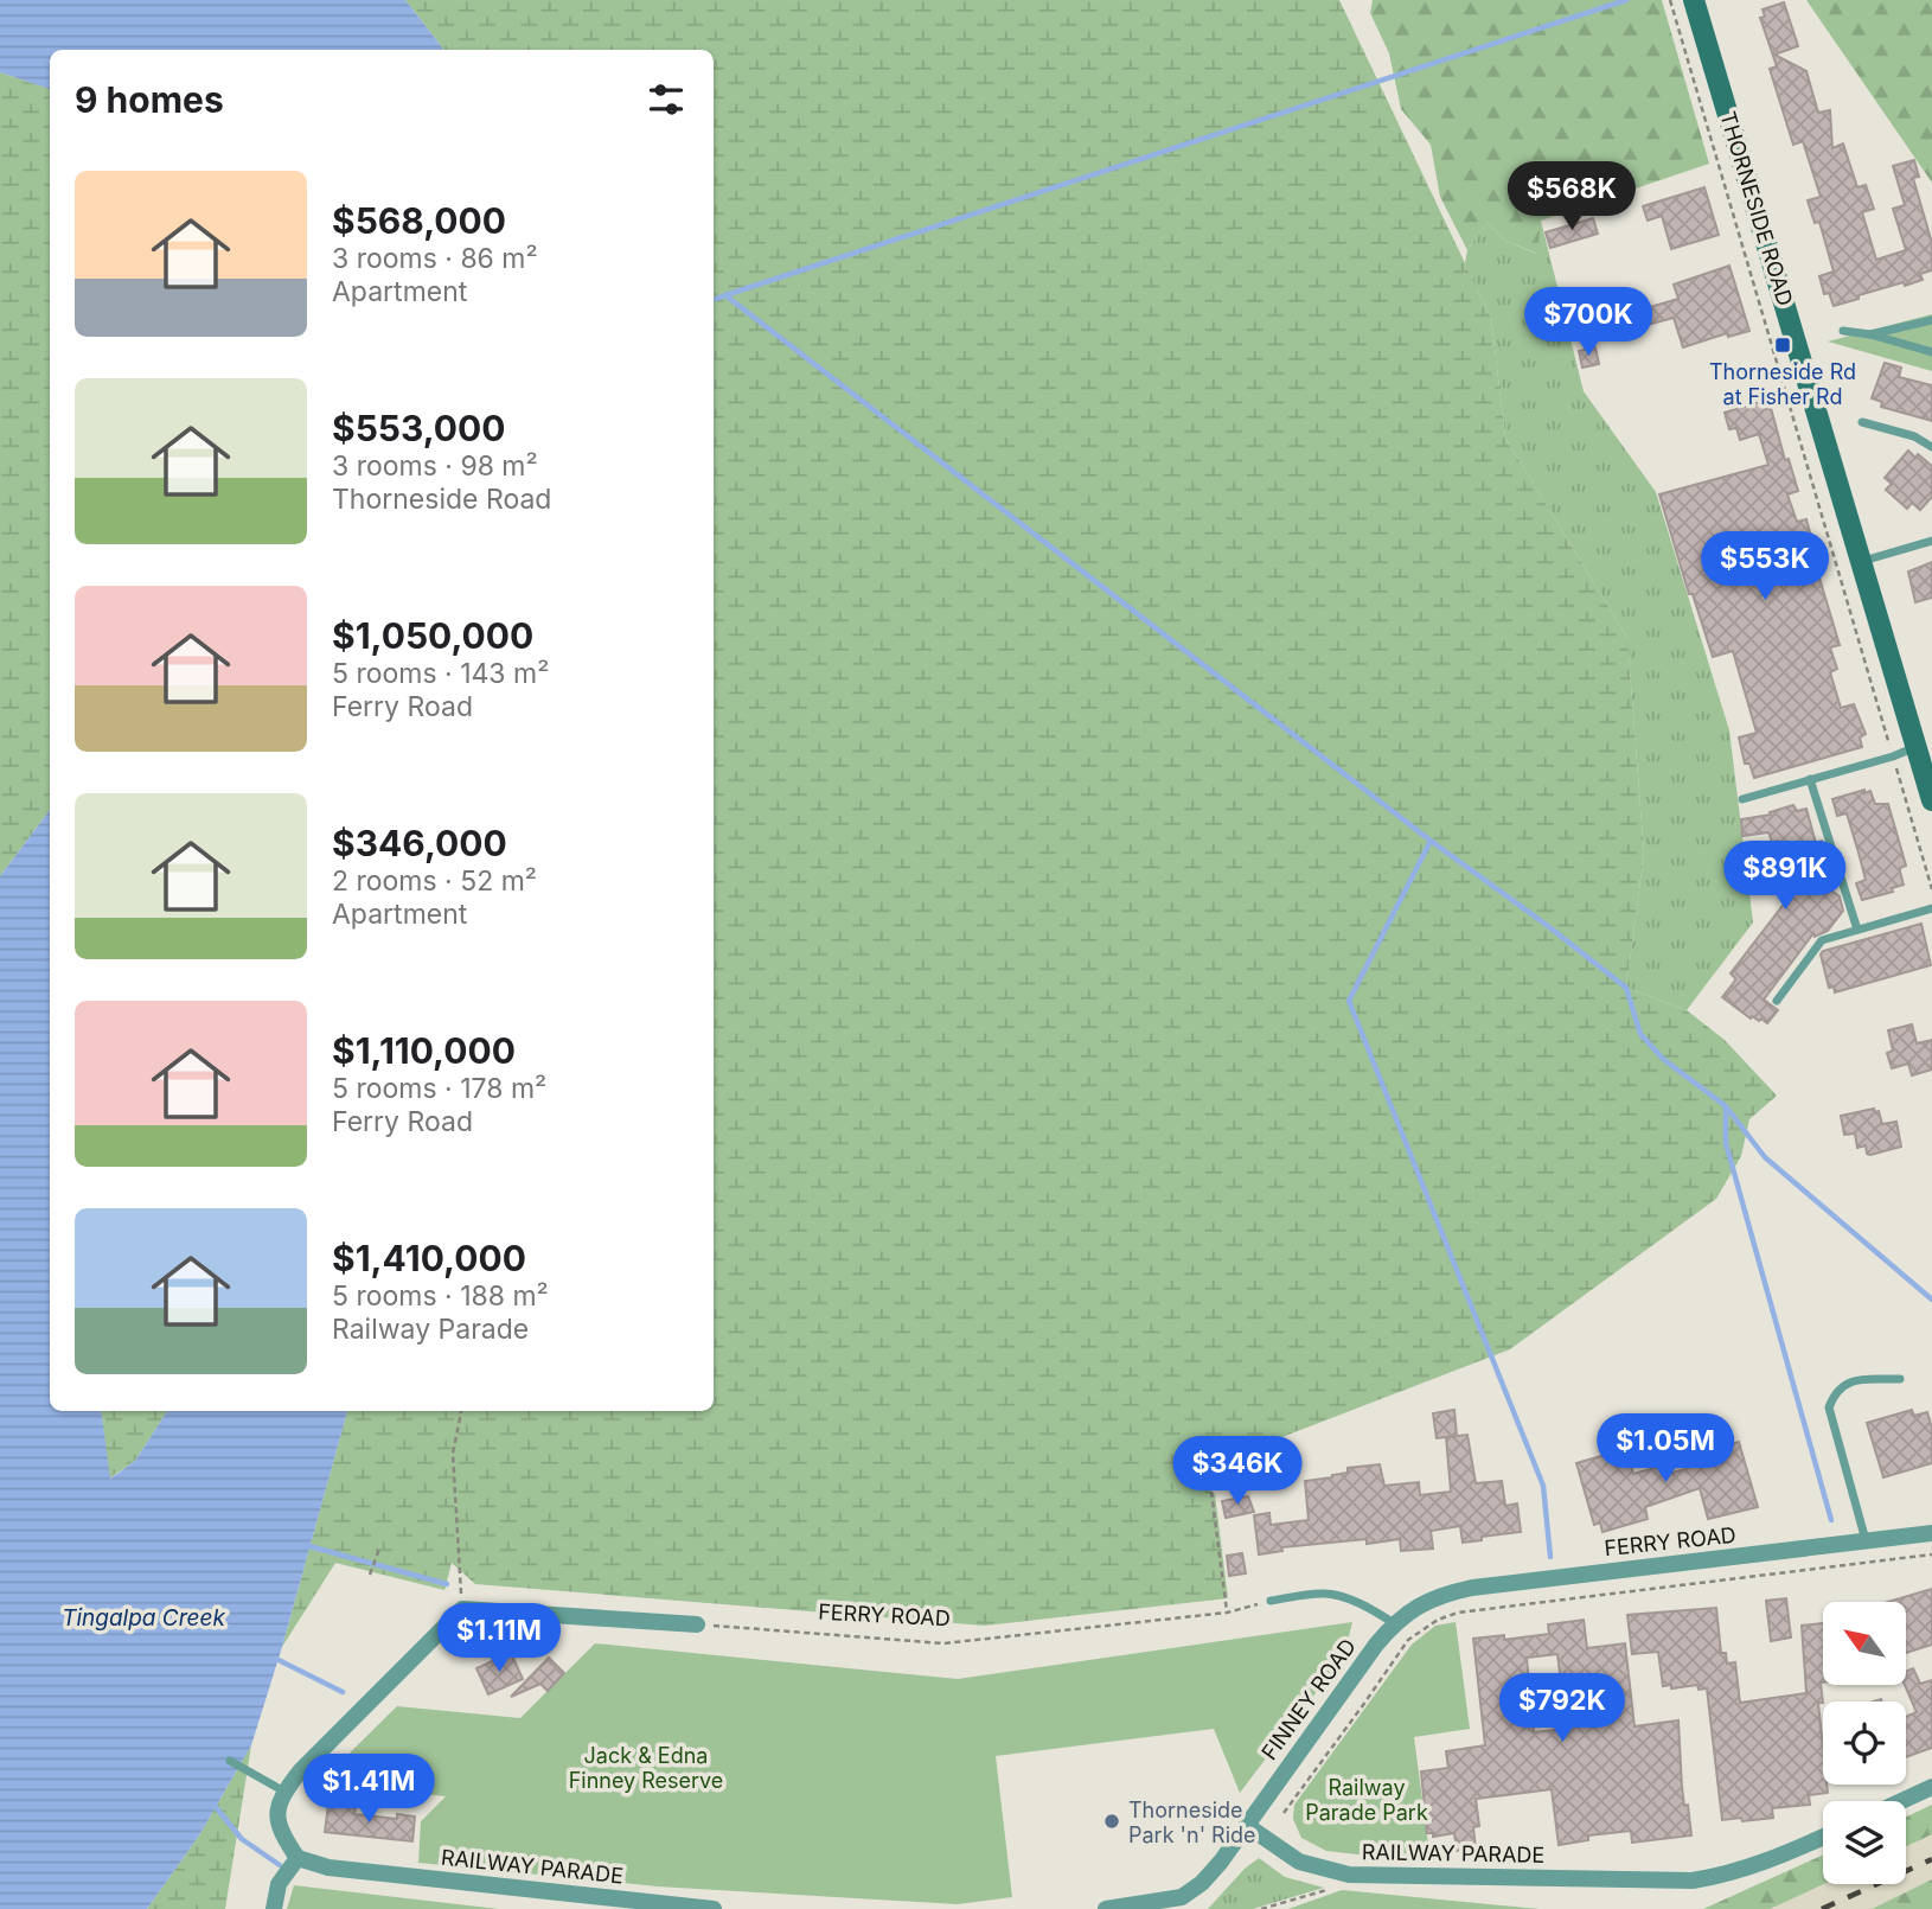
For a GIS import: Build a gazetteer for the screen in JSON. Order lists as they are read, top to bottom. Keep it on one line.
{"streets":{"street":["THORNESIDE ROAD","FERRY ROAD","FINNEY ROAD","RAILWAY PARADE"]},"crossings":[["FERRY ROAD","FINNEY ROAD"],["FINNEY ROAD","RAILWAY PARADE"]],"water":["Tingalpa Creek"],"parks":["Jack & Edna Finney Reserve","Railway Parade Park"],"places":{"transit":["Thorneside Rd at Fisher Rd"],"other":["Thorneside Park 'n' Ride"]},"north":"top left","page":{"heading":"9 homes","list":[{"name":"$568,000","note":"3 rooms · 86 m² · Apartment"},{"name":"$553,000","note":"3 rooms · 98 m² · Thorneside Road"},{"name":"$1,050,000","note":"5 rooms · 143 m² · Ferry Road"},{"name":"$346,000","note":"2 rooms · 52 m² · Apartment"},{"name":"$1,110,000","note":"5 rooms · 178 m² · Ferry Road"},{"name":"$1,410,000","note":"5 rooms · 188 m² · Railway Parade"}],"price":["$568K","$700K","$553K","$891K","$1.05M","$346K","$1.11M","$792K","$1.41M"]}}
